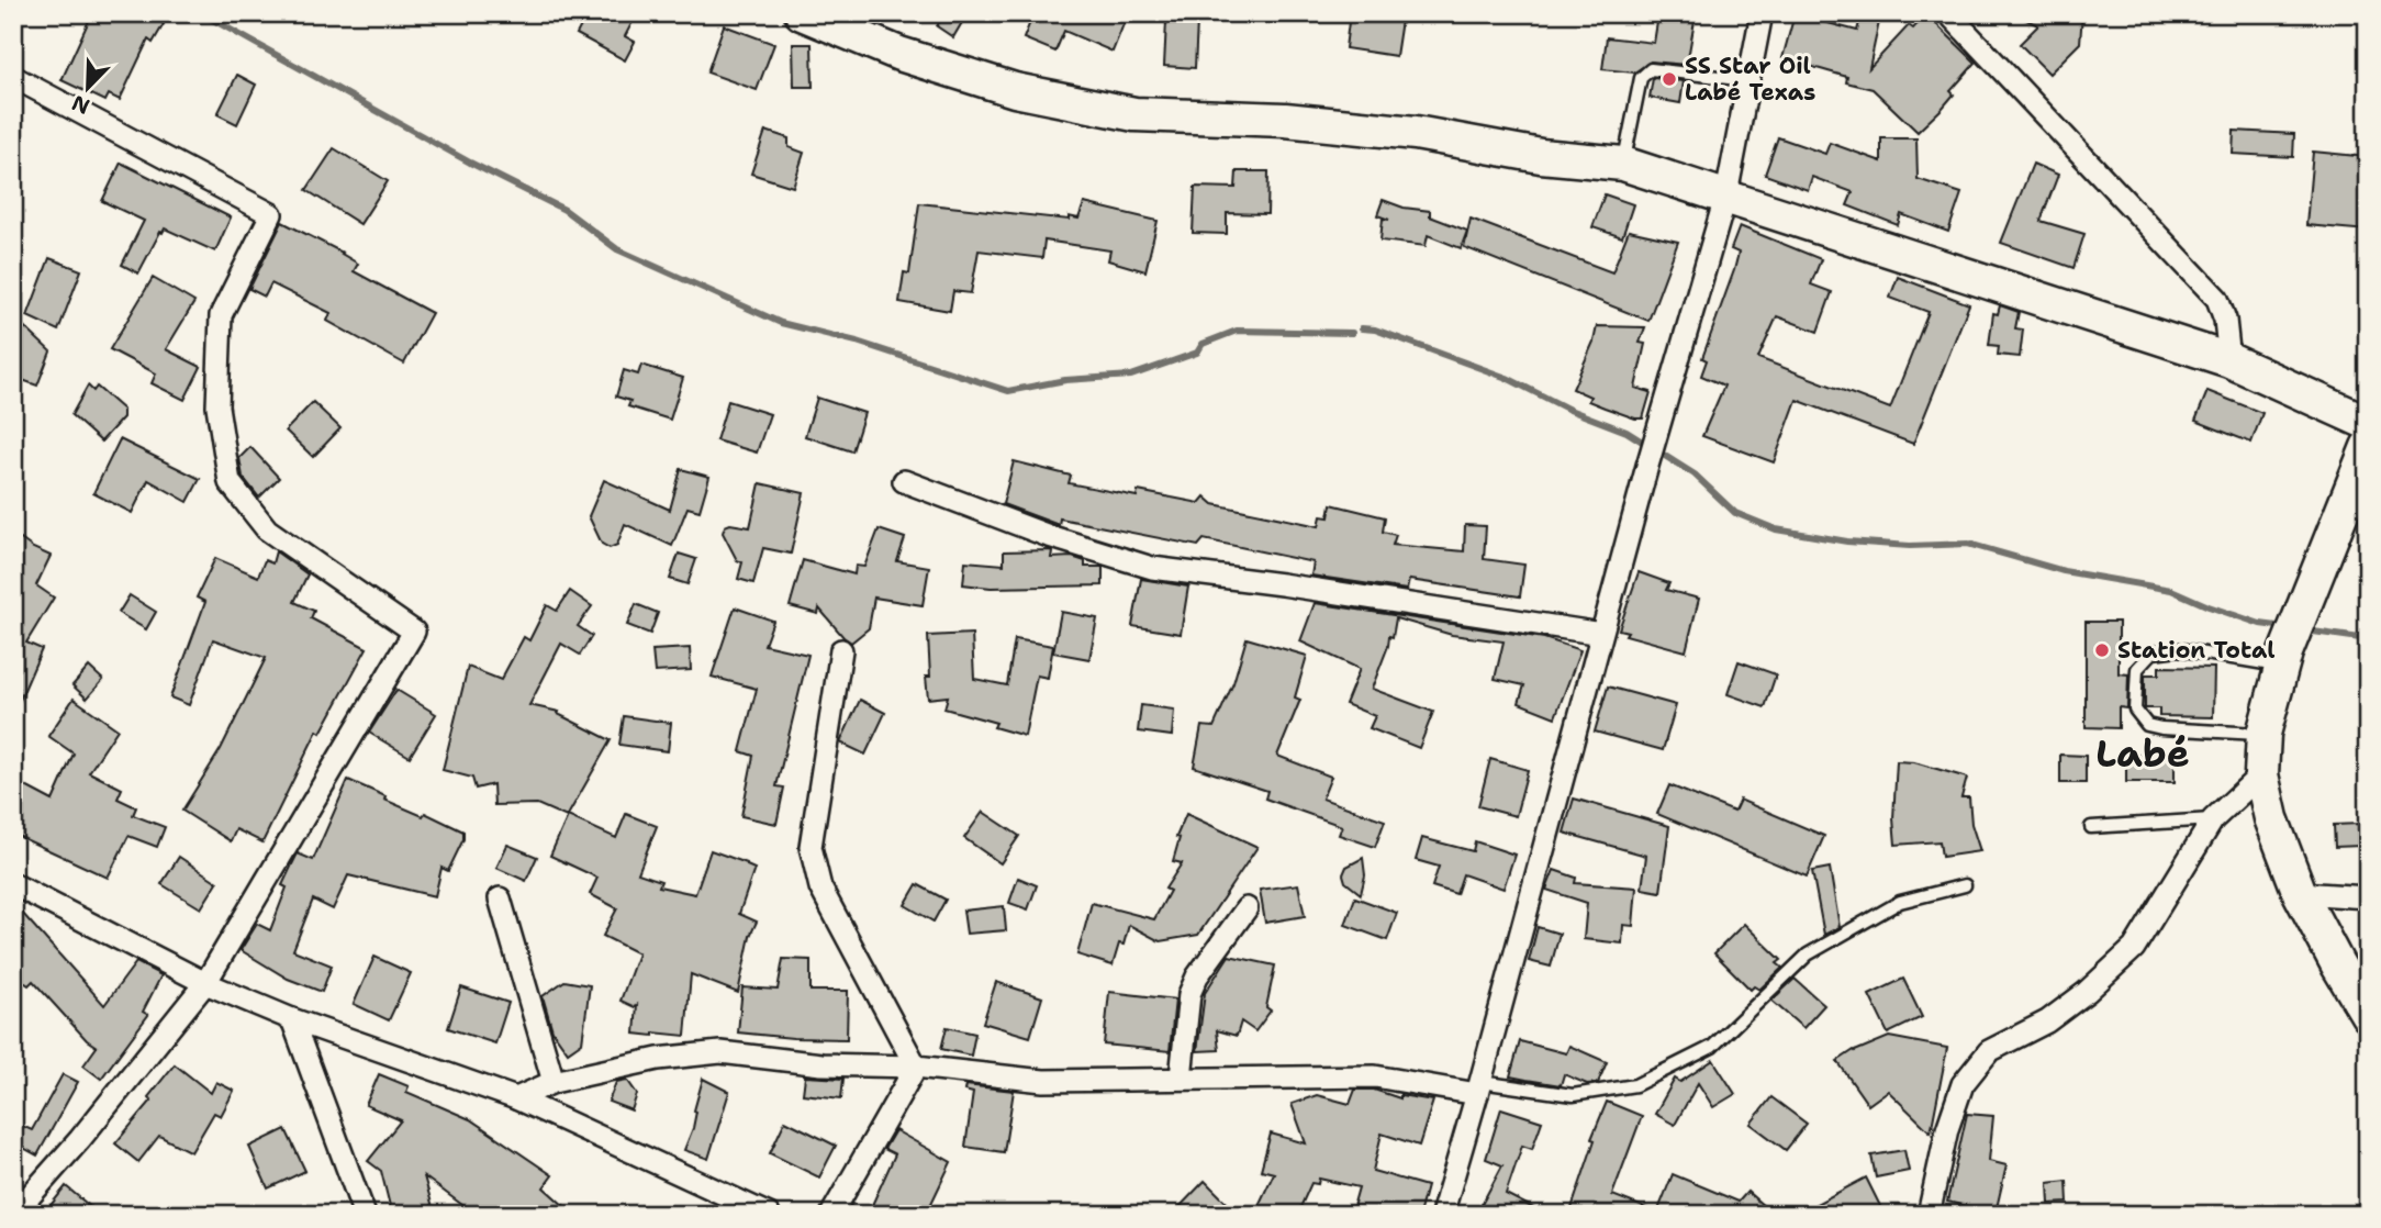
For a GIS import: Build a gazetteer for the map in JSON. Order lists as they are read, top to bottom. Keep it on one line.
{"districts":["Labé"],"places":["SS Star Oil Labé Texas","Station Total"],"north":"bottom left"}
